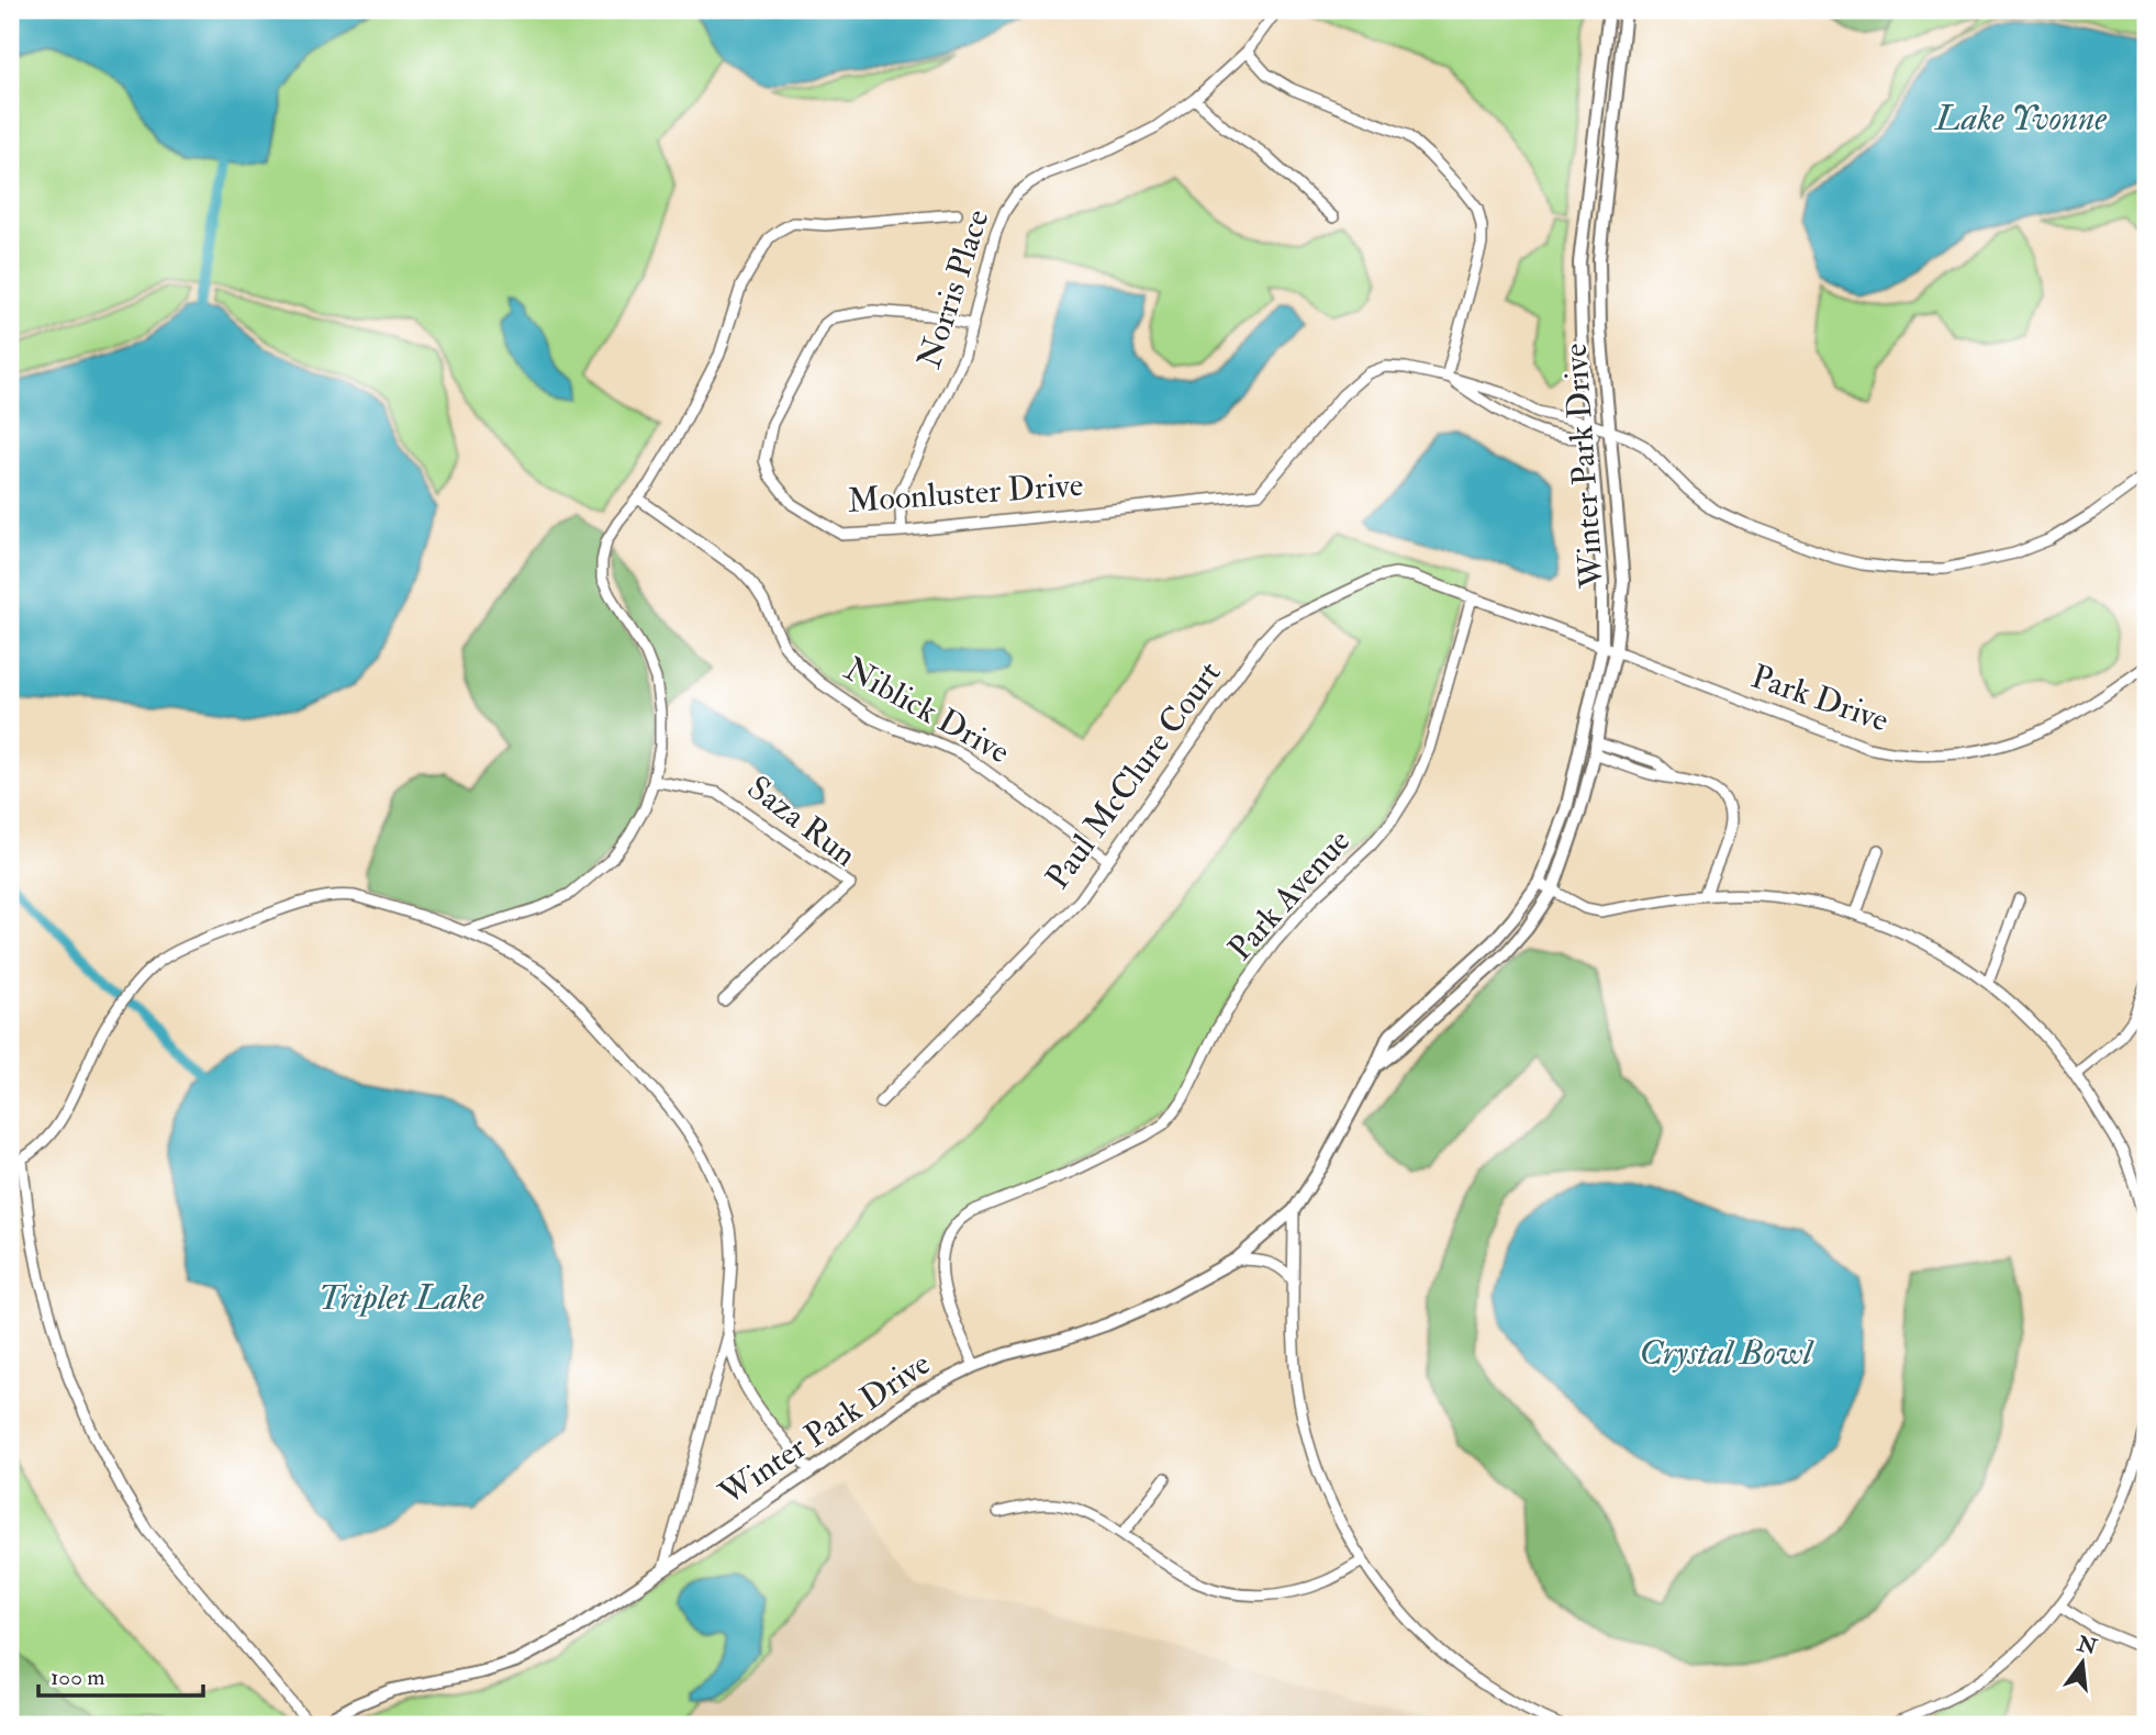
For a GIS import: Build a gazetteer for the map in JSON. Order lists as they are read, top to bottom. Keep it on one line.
{"streets":{"street":["Norris Place","Winter Park Drive","Moonluster Drive","Park Drive","Niblick Drive","Paul McClure Court","Saza Run","Park Avenue"]},"crossings":[["Norris Place","Moonluster Drive"],["Winter Park Drive","Moonluster Drive"],["Winter Park Drive","Park Drive"],["Winter Park Drive","Park Avenue"],["Niblick Drive","Paul McClure Court"],["Paul McClure Court","Park Avenue"]],"water":["Lake Yvonne","Triplet Lake","Crystal Bowl"],"scale_bar":"100 m","north":"top"}
